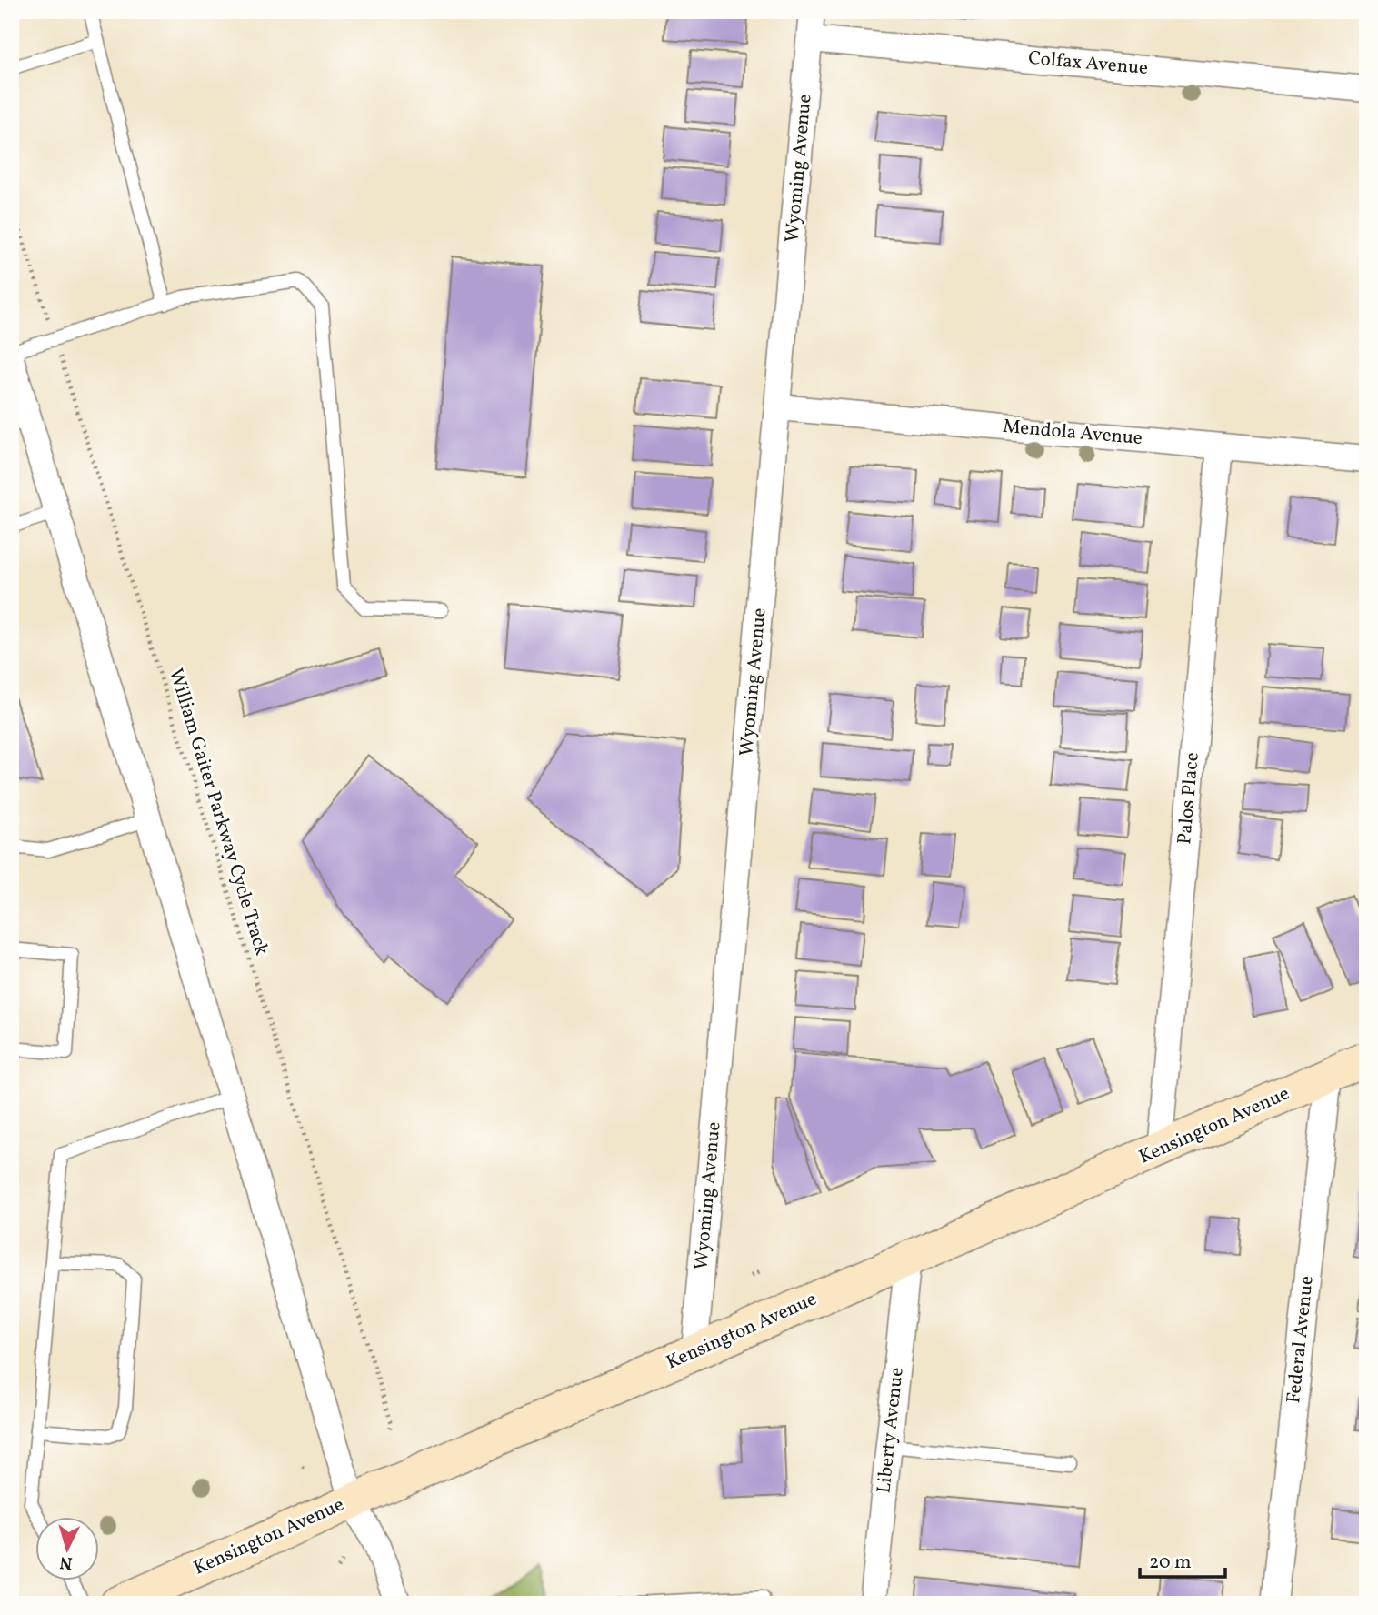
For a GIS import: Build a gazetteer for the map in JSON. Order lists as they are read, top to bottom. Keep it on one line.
{"streets":{"street":["Colfax Avenue","Wyoming Avenue","Mendola Avenue","Palos Place","Kensington Avenue","Federal Avenue","Liberty Avenue"],"path":["William Gaiter Parkway Cycle Track"]},"crossings":[["Colfax Avenue","Wyoming Avenue"],["Wyoming Avenue","Mendola Avenue"],["Wyoming Avenue","Kensington Avenue"],["Mendola Avenue","Palos Place"],["Palos Place","Kensington Avenue"],["Kensington Avenue","Federal Avenue"],["Kensington Avenue","Liberty Avenue"]],"scale_bar":"20 m","north":"bottom"}
